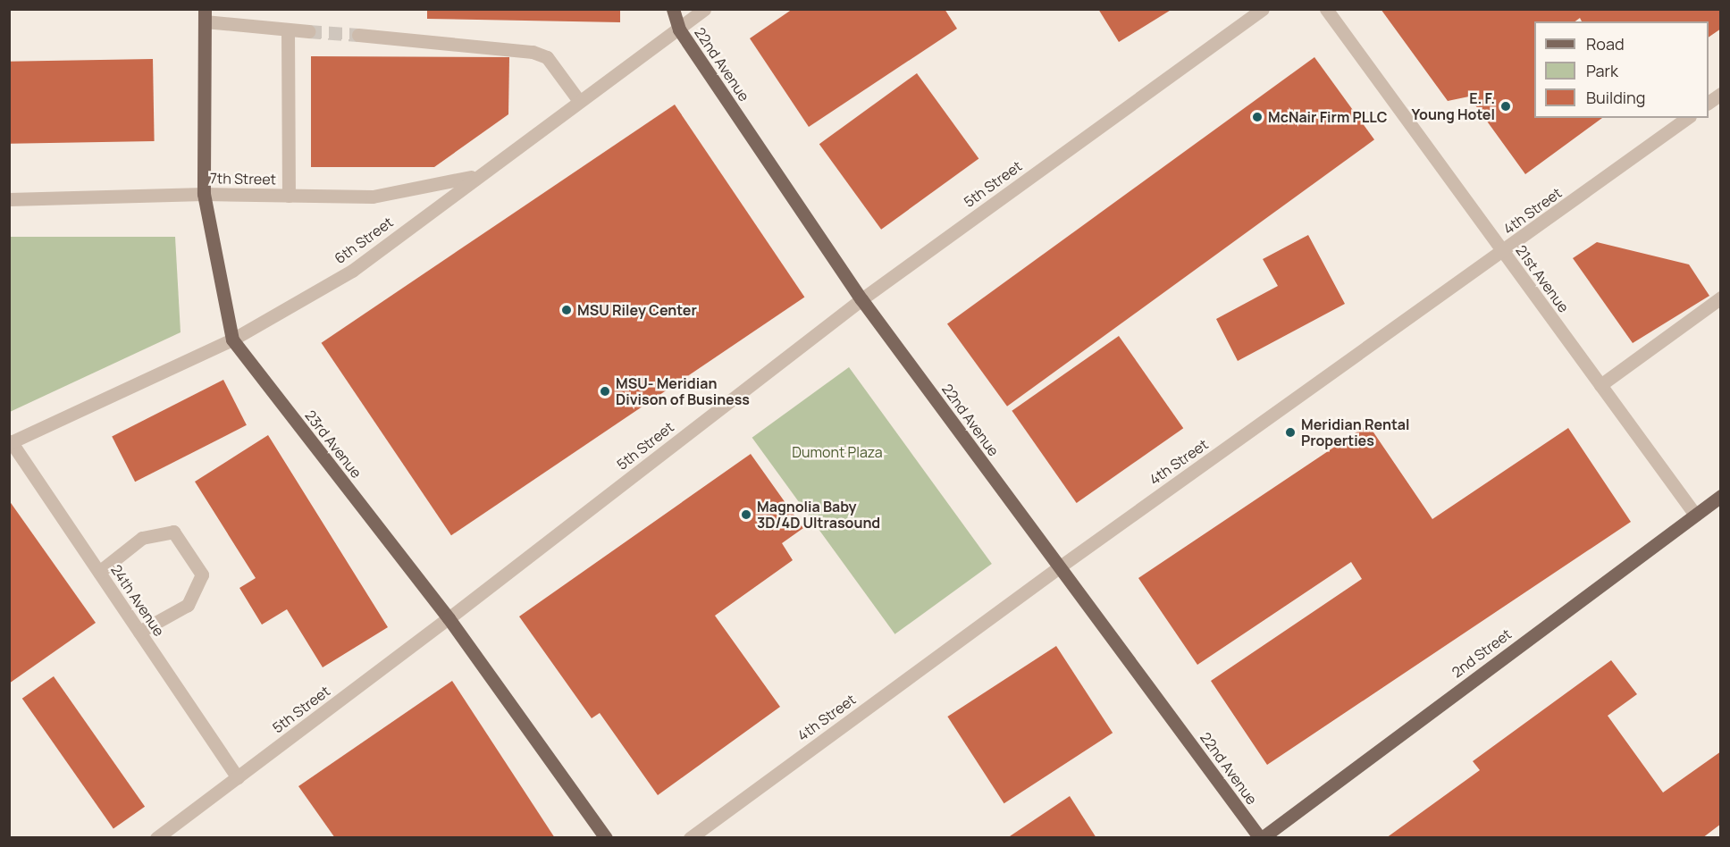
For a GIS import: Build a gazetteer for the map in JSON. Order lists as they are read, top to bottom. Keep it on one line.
{"streets":{"main road":["22nd Avenue","23rd Avenue","2nd Street"],"street":["7th Street","5th Street","4th Street","6th Street","21st Avenue","24th Avenue"]},"crossings":[["22nd Avenue","5th Street"],["22nd Avenue","4th Street"],["22nd Avenue","6th Street"],["22nd Avenue","2nd Street"],["7th Street","6th Street"],["7th Street","23rd Avenue"],["5th Street","23rd Avenue"],["5th Street","24th Avenue"],["4th Street","21st Avenue"],["6th Street","23rd Avenue"],["6th Street","24th Avenue"],["21st Avenue","2nd Street"]],"parks":["Dumont Plaza"],"places":["E. F. Young Hotel","McNair Firm PLLC","MSU Riley Center","MSU- Meridian Divison of Business","Meridian Rental Properties","Magnolia Baby 3D/4D Ultrasound"],"legend":["Road","Park","Building"]}
